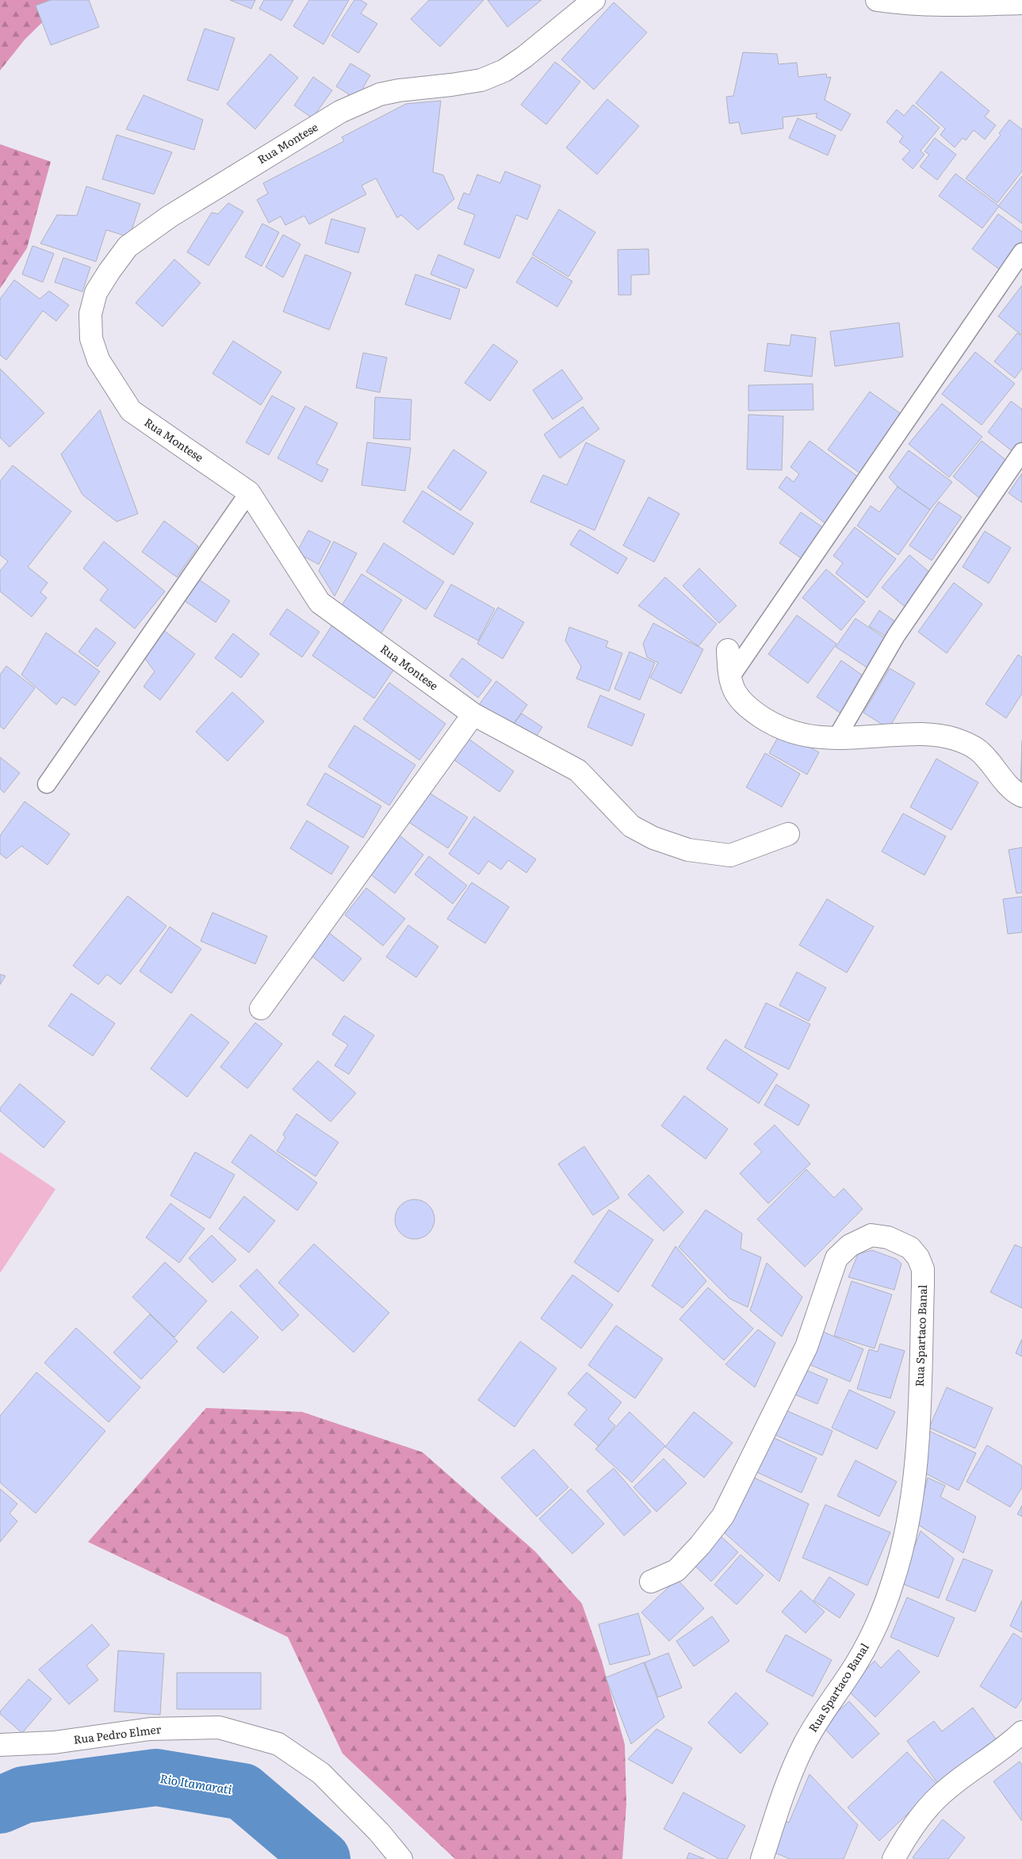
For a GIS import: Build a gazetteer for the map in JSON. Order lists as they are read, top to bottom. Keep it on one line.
{"streets":{"street":["Rua Montese","Rua Spartaco Banal","Rua Pedro Elmer"]},"water":["Rio Itamarati"]}
